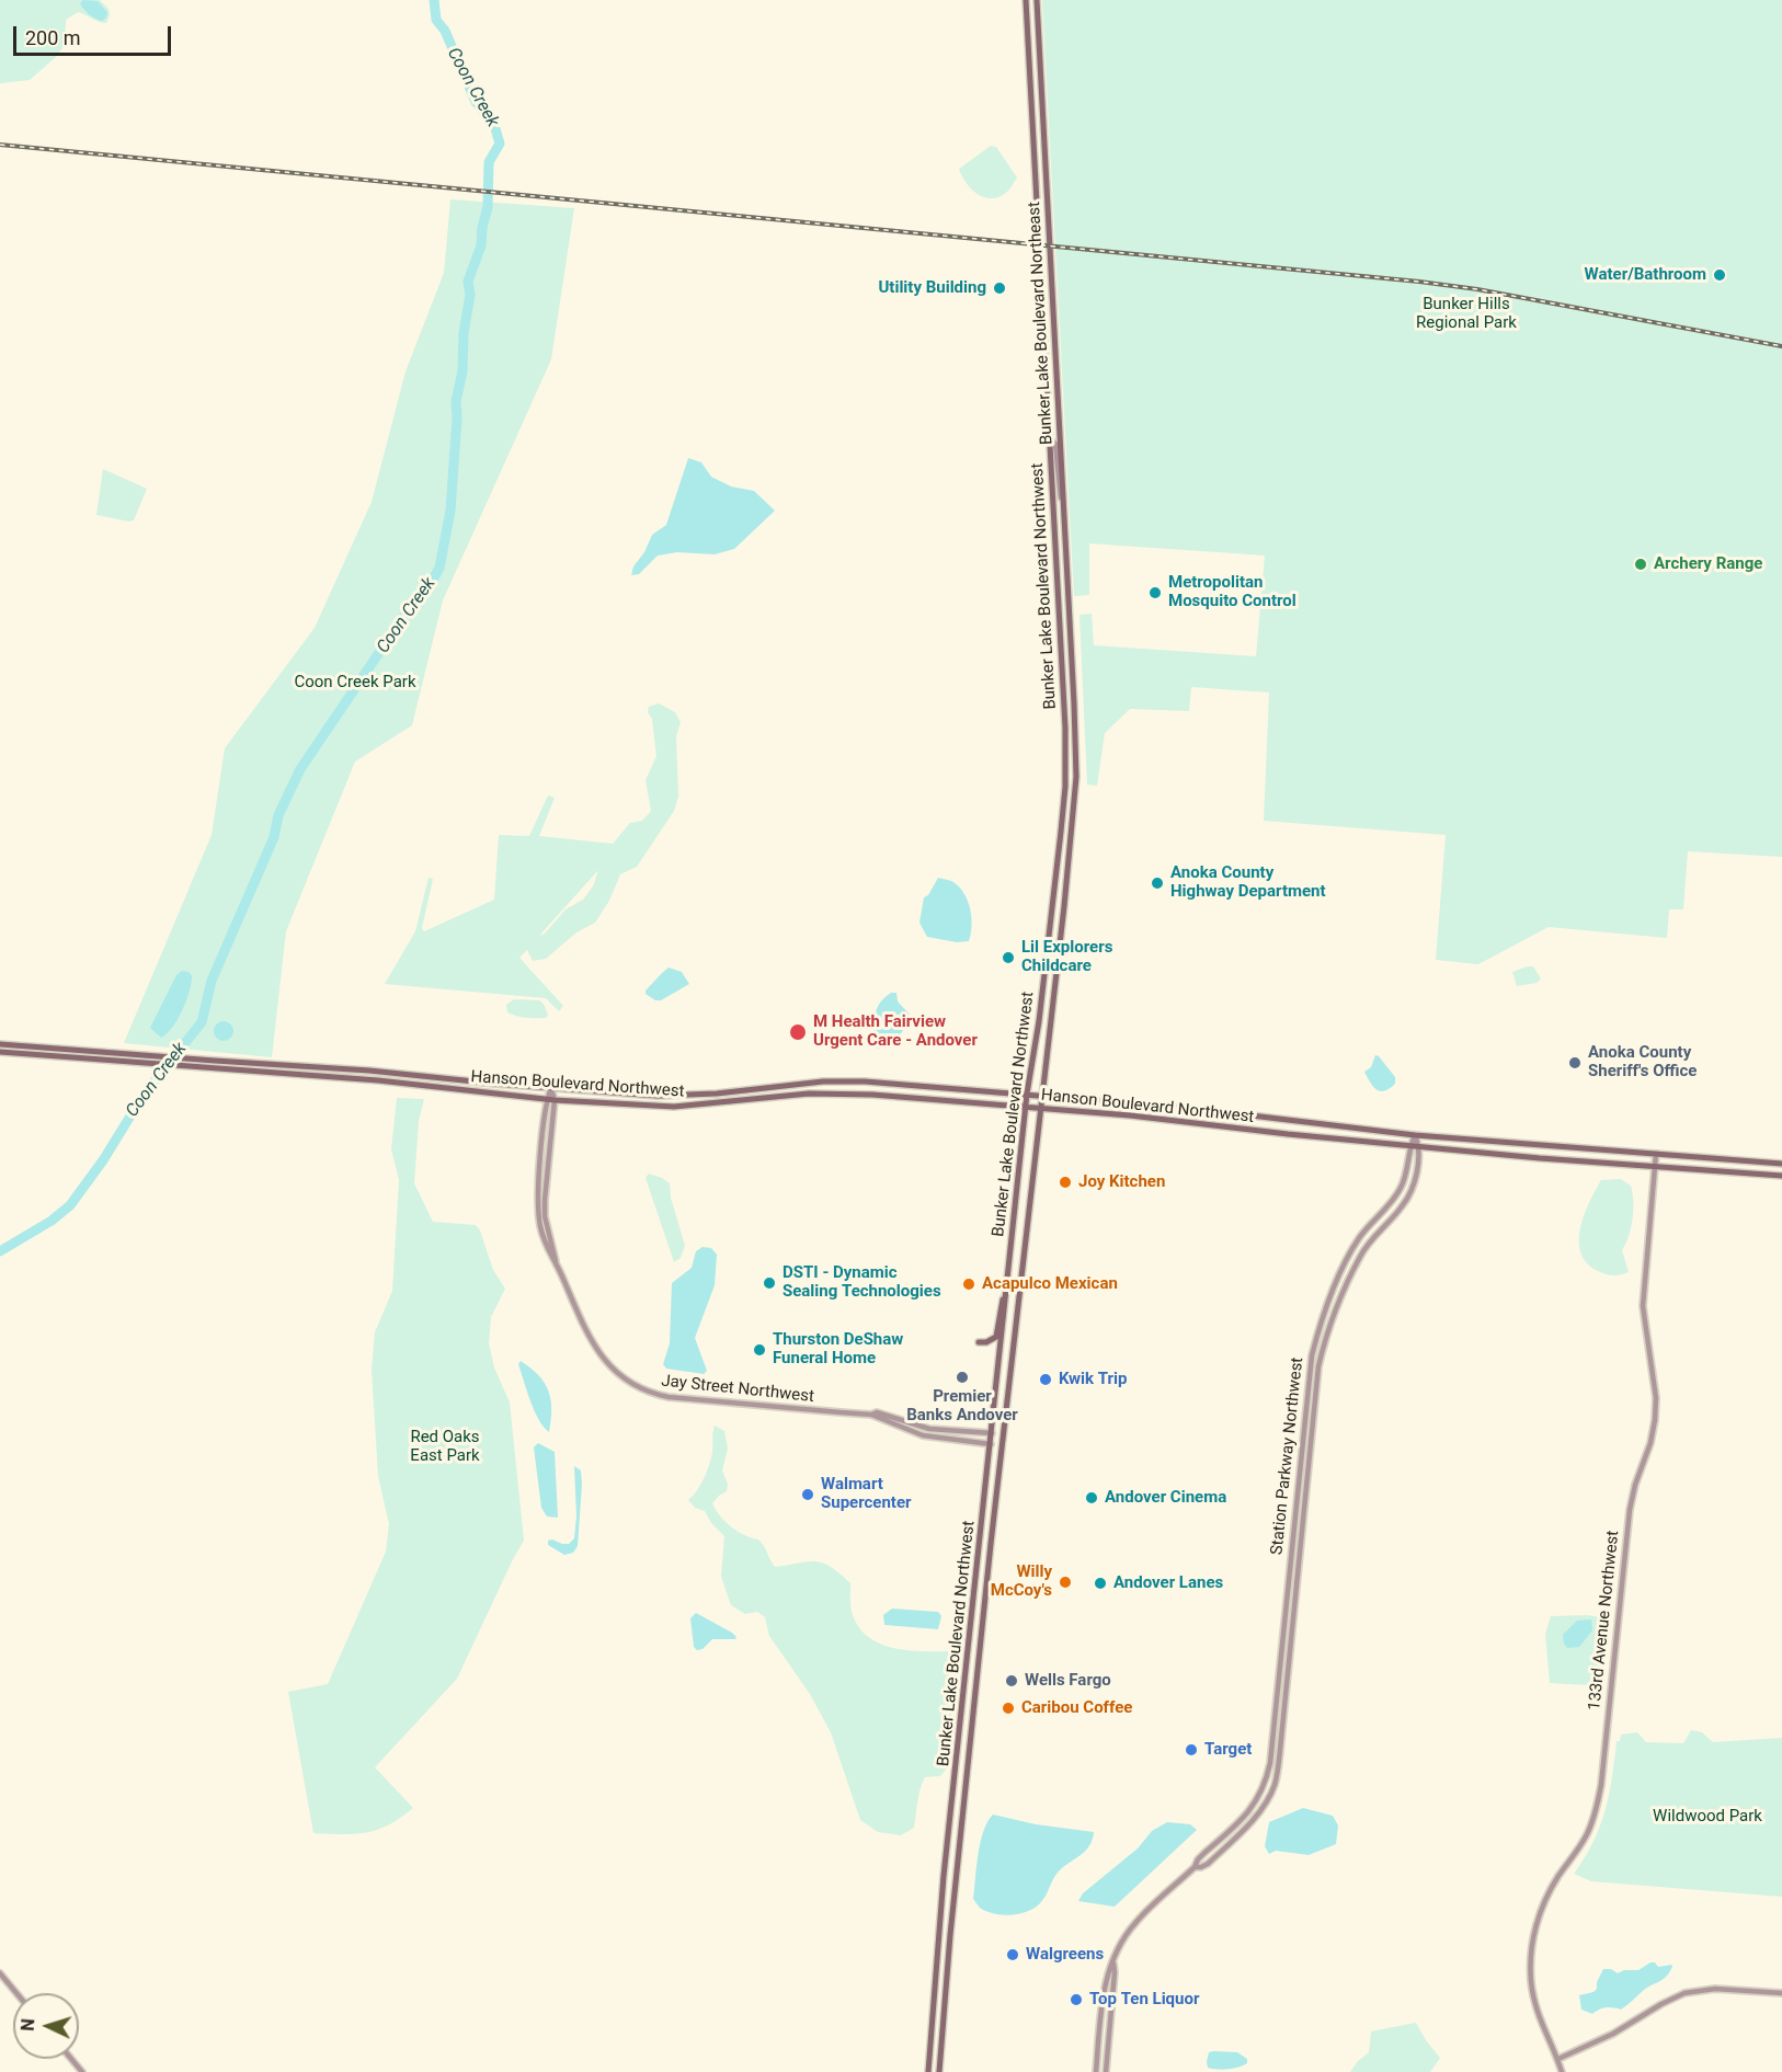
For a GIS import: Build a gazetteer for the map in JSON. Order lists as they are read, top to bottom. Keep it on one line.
{"streets":{"main road":["Bunker Lake Boulevard Northeast","Bunker Lake Boulevard Northwest","Hanson Boulevard Northwest"],"street":["Jay Street Northwest","Station Parkway Northwest","133rd Avenue Northwest"]},"crossings":[["Bunker Lake Boulevard Northeast","Bunker Lake Boulevard Northwest"],["Bunker Lake Boulevard Northwest","Hanson Boulevard Northwest"],["Bunker Lake Boulevard Northwest","Jay Street Northwest"],["Hanson Boulevard Northwest","Jay Street Northwest"],["Hanson Boulevard Northwest","Station Parkway Northwest"],["Hanson Boulevard Northwest","133rd Avenue Northwest"]],"water":["Coon Creek"],"parks":["Bunker Hills Regional Park","Coon Creek Park","Red Oaks East Park","Wildwood Park"],"places":["Water/Bathroom","Utility Building","Archery Range","Metropolitan Mosquito Control","Anoka County Highway Department","Lil Explorers Childcare","M Health Fairview Urgent Care - Andover","Anoka County Sheriff's Office","Joy Kitchen","DSTI - Dynamic Sealing Technologies","Acapulco Mexican","Thurston DeShaw Funeral Home","Premier Banks Andover","Kwik Trip","Walmart Supercenter","Andover Cinema","Willy McCoy's","Andover Lanes","Wells Fargo","Caribou Coffee","Target","Walgreens","Top Ten Liquor"],"scale_bar":"200 m","north":"left"}
